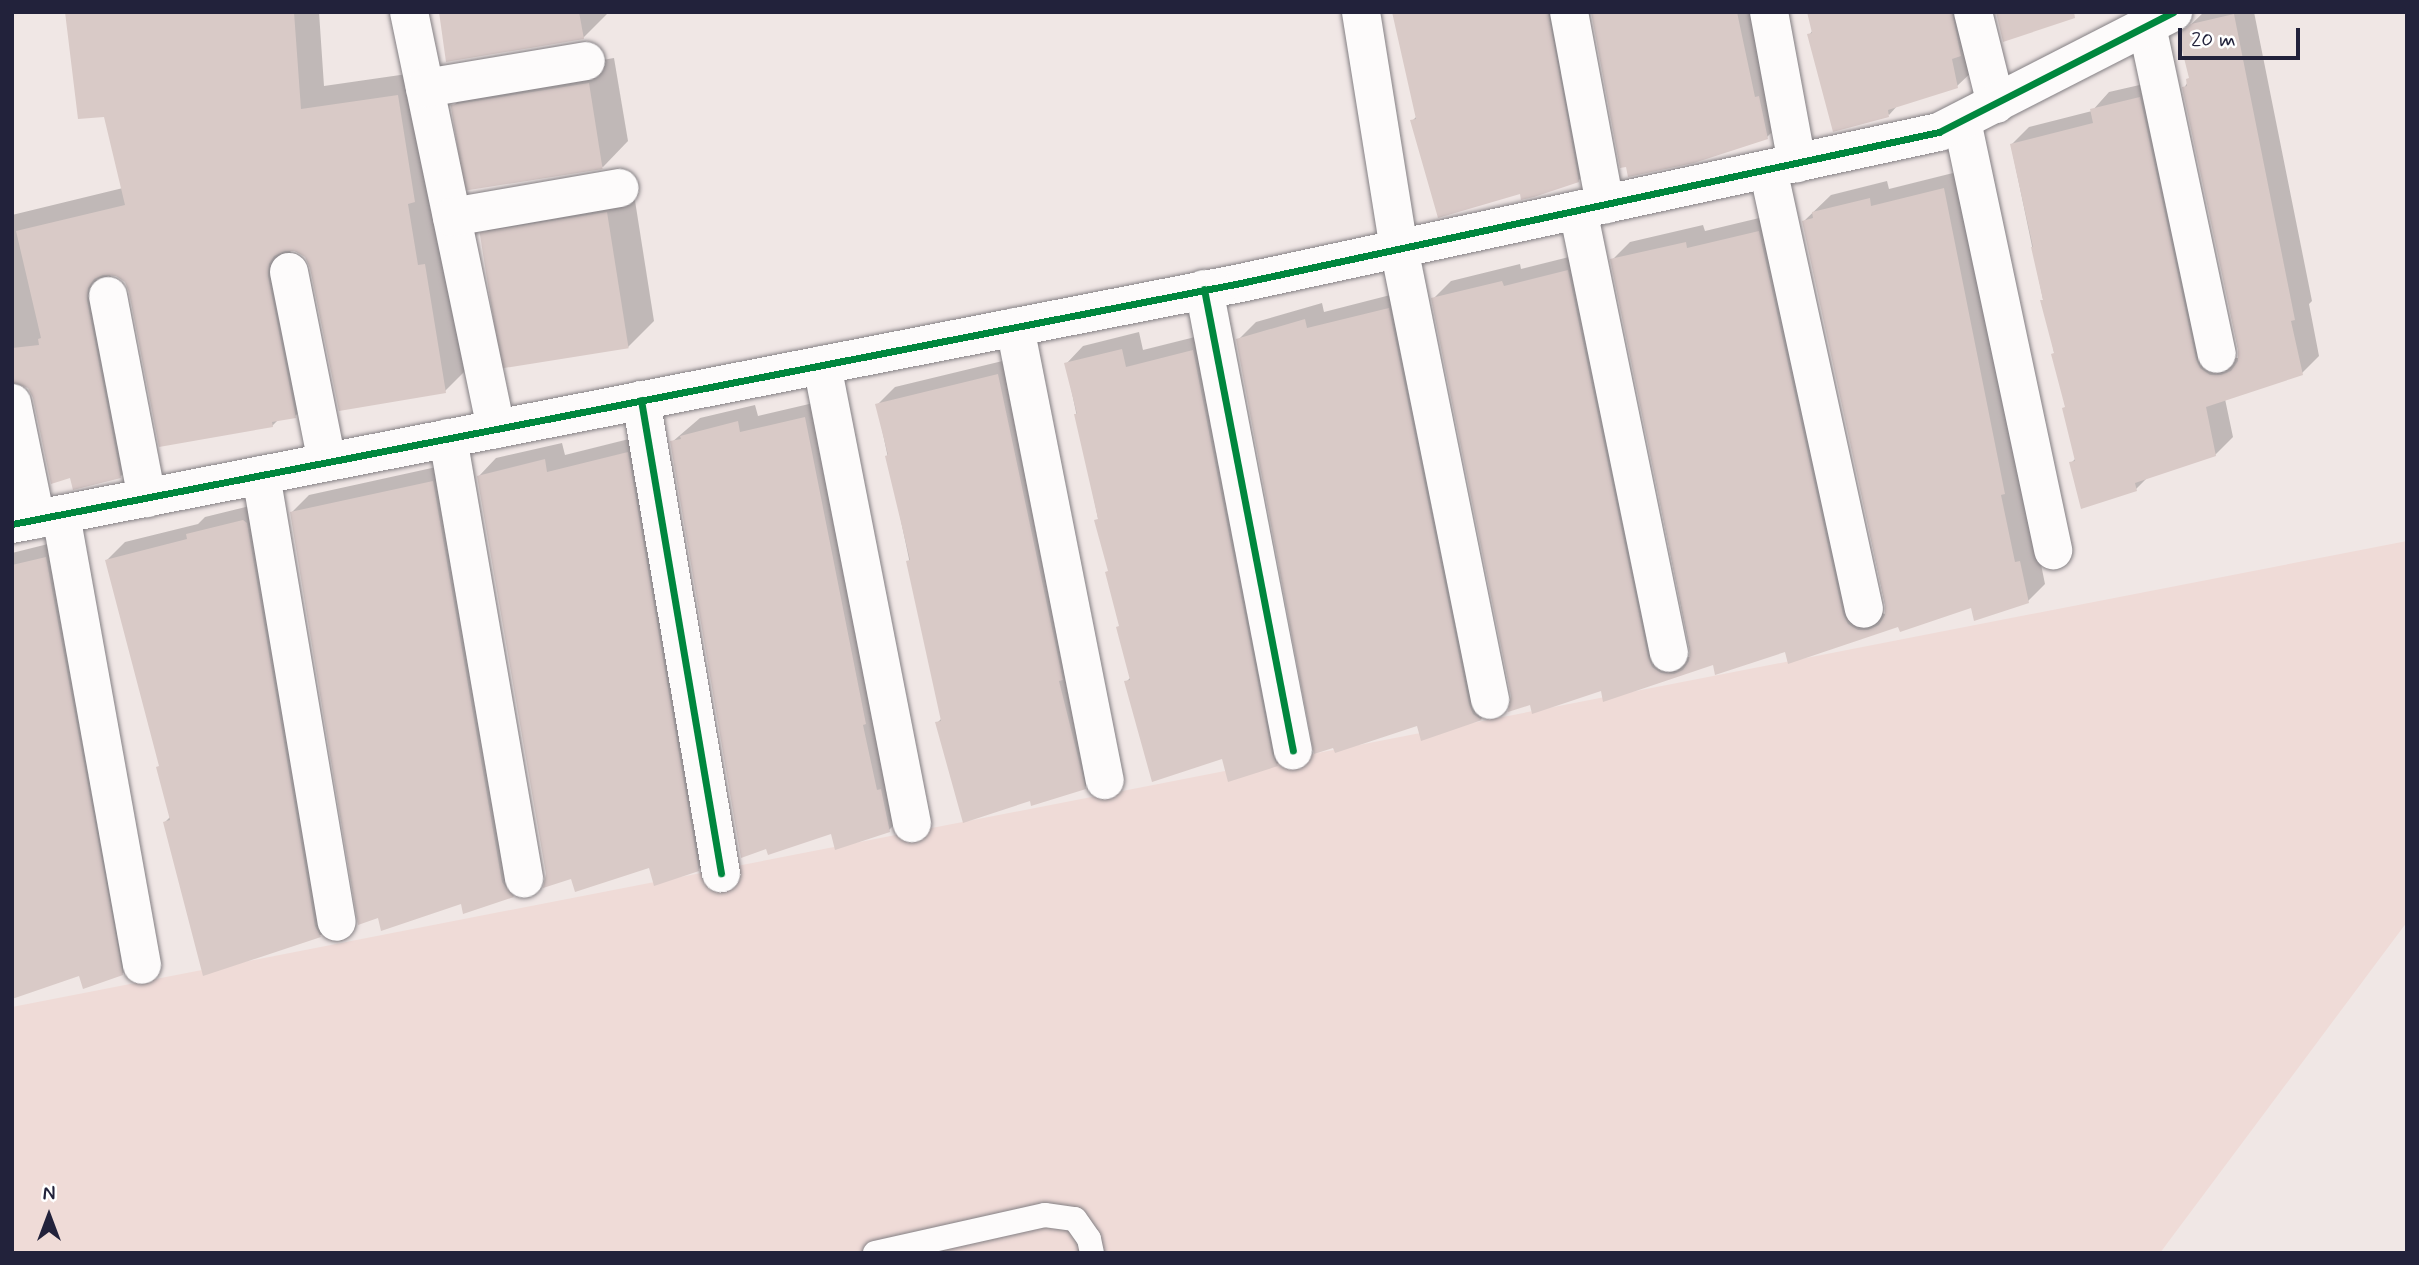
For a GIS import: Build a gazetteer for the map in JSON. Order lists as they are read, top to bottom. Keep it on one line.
{"scale_bar":"20 m","north":"top"}
